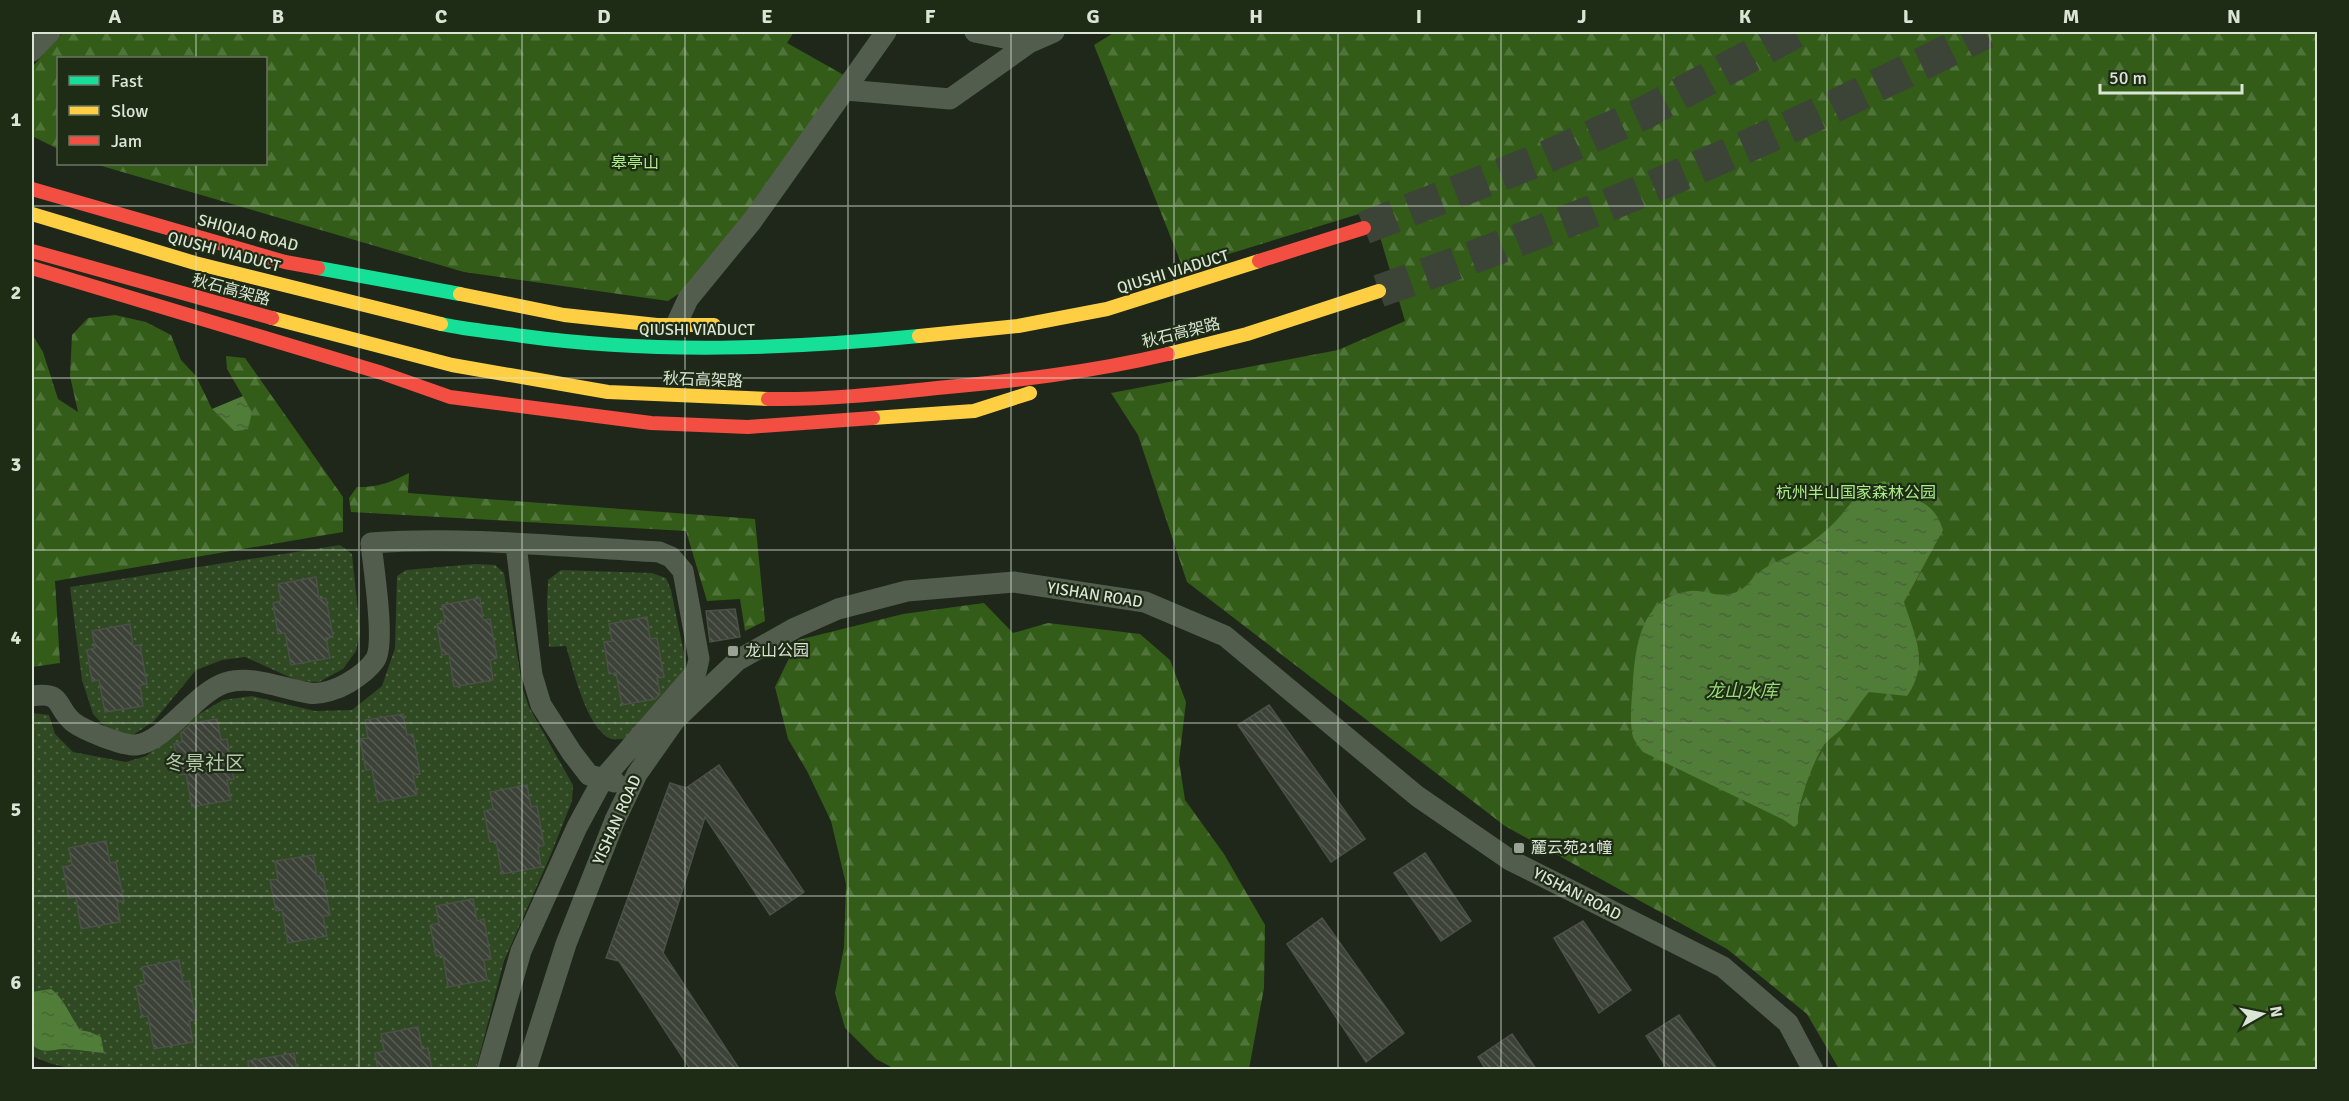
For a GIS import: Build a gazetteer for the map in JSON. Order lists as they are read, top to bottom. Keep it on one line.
{"streets":{"main road":["SHIQIAO ROAD","QIUSHI VIADUCT","秋石高架路"],"street":["YISHAN ROAD"]},"districts":["冬景社区"],"water":["龙山水库"],"parks":["皋亭山","杭州半山国家森林公园"],"places":{"transit":["龙山公园","麓云苑21幢"]},"legend":["Fast","Slow","Jam"],"scale_bar":"50 m","north":"right","grid":{"columns":["A","B","C","D","E","F","G","H","I","J","K","L","M","N"],"rows":["1","2","3","4","5","6"]}}
